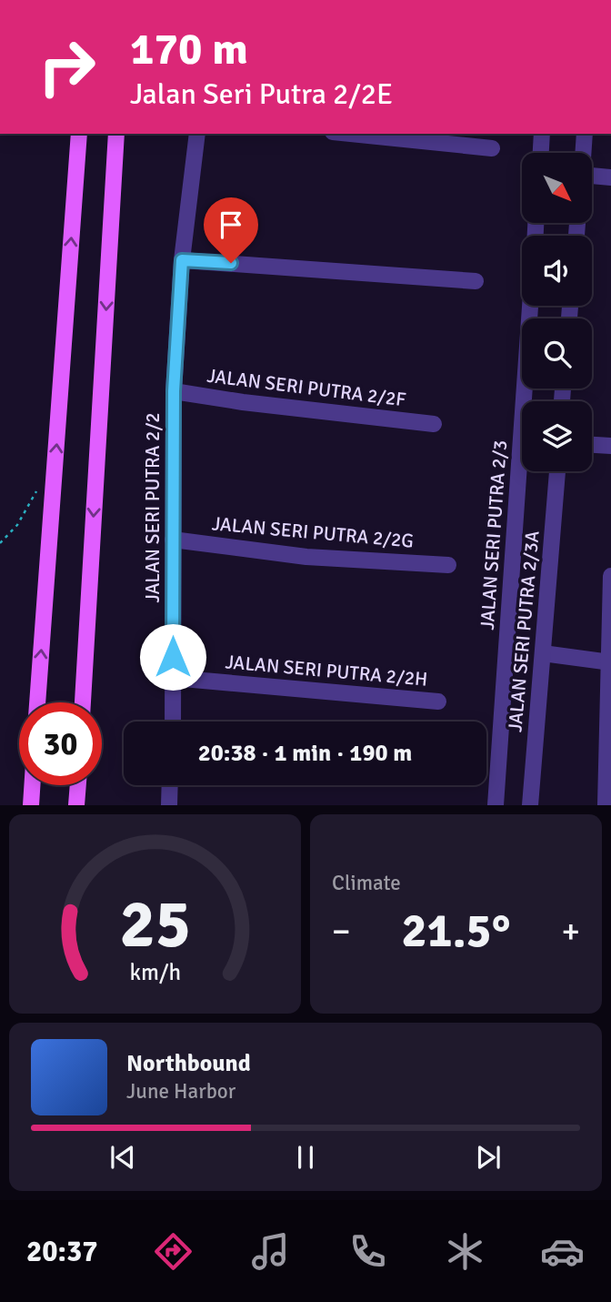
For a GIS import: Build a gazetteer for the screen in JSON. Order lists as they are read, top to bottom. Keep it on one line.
{"streets":{"street":["JALAN SERI PUTRA 2/2F","JALAN SERI PUTRA 2/2","JALAN SERI PUTRA 2/2G","JALAN SERI PUTRA 2/3","JALAN SERI PUTRA 2/3A","JALAN SERI PUTRA 2/2H"]},"crossings":[["JALAN SERI PUTRA 2/2F","JALAN SERI PUTRA 2/2"],["JALAN SERI PUTRA 2/2","JALAN SERI PUTRA 2/2G"],["JALAN SERI PUTRA 2/2","JALAN SERI PUTRA 2/2H"]],"north":"bottom right","page":{"turn":["170 m","Jalan Seri Putra 2/2E"],"limit":"30","trip":"20:38 · 1 min · 190 m","tile":"Climate","heat":["−","21.5°","+"],"song":["Northbound","June Harbor"],"tabs":"20:37","gauge":["25","km/h"]}}
